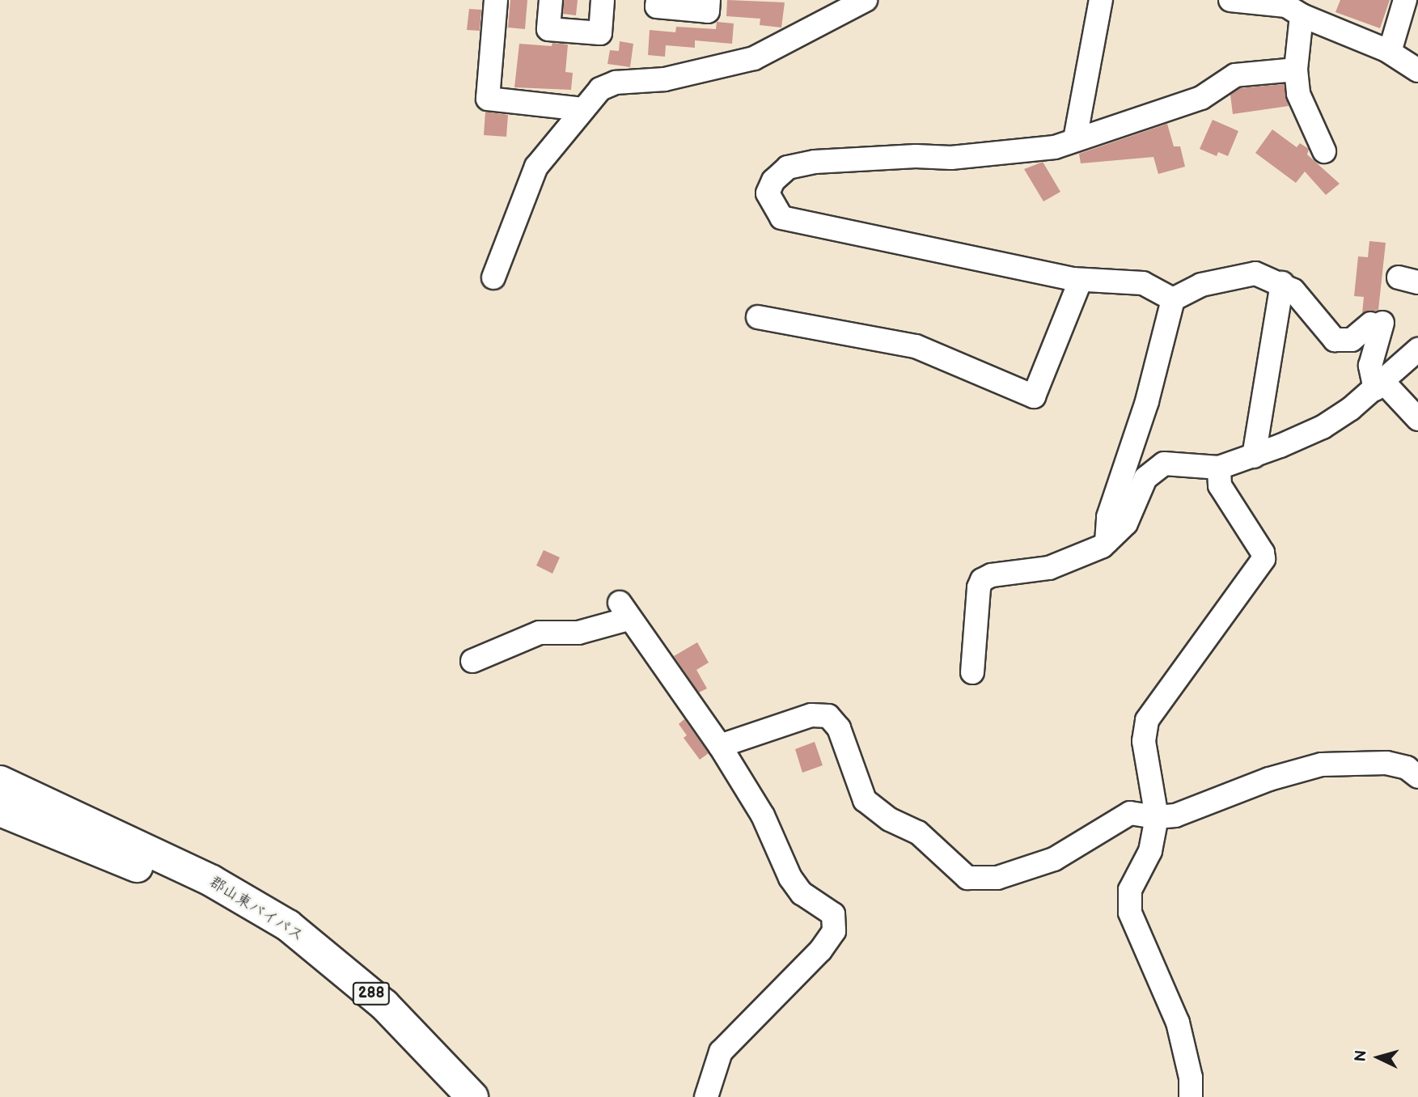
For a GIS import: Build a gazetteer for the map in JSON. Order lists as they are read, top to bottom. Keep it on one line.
{"streets":{"highway":["郡山東バイパス","288"]},"north":"left"}
